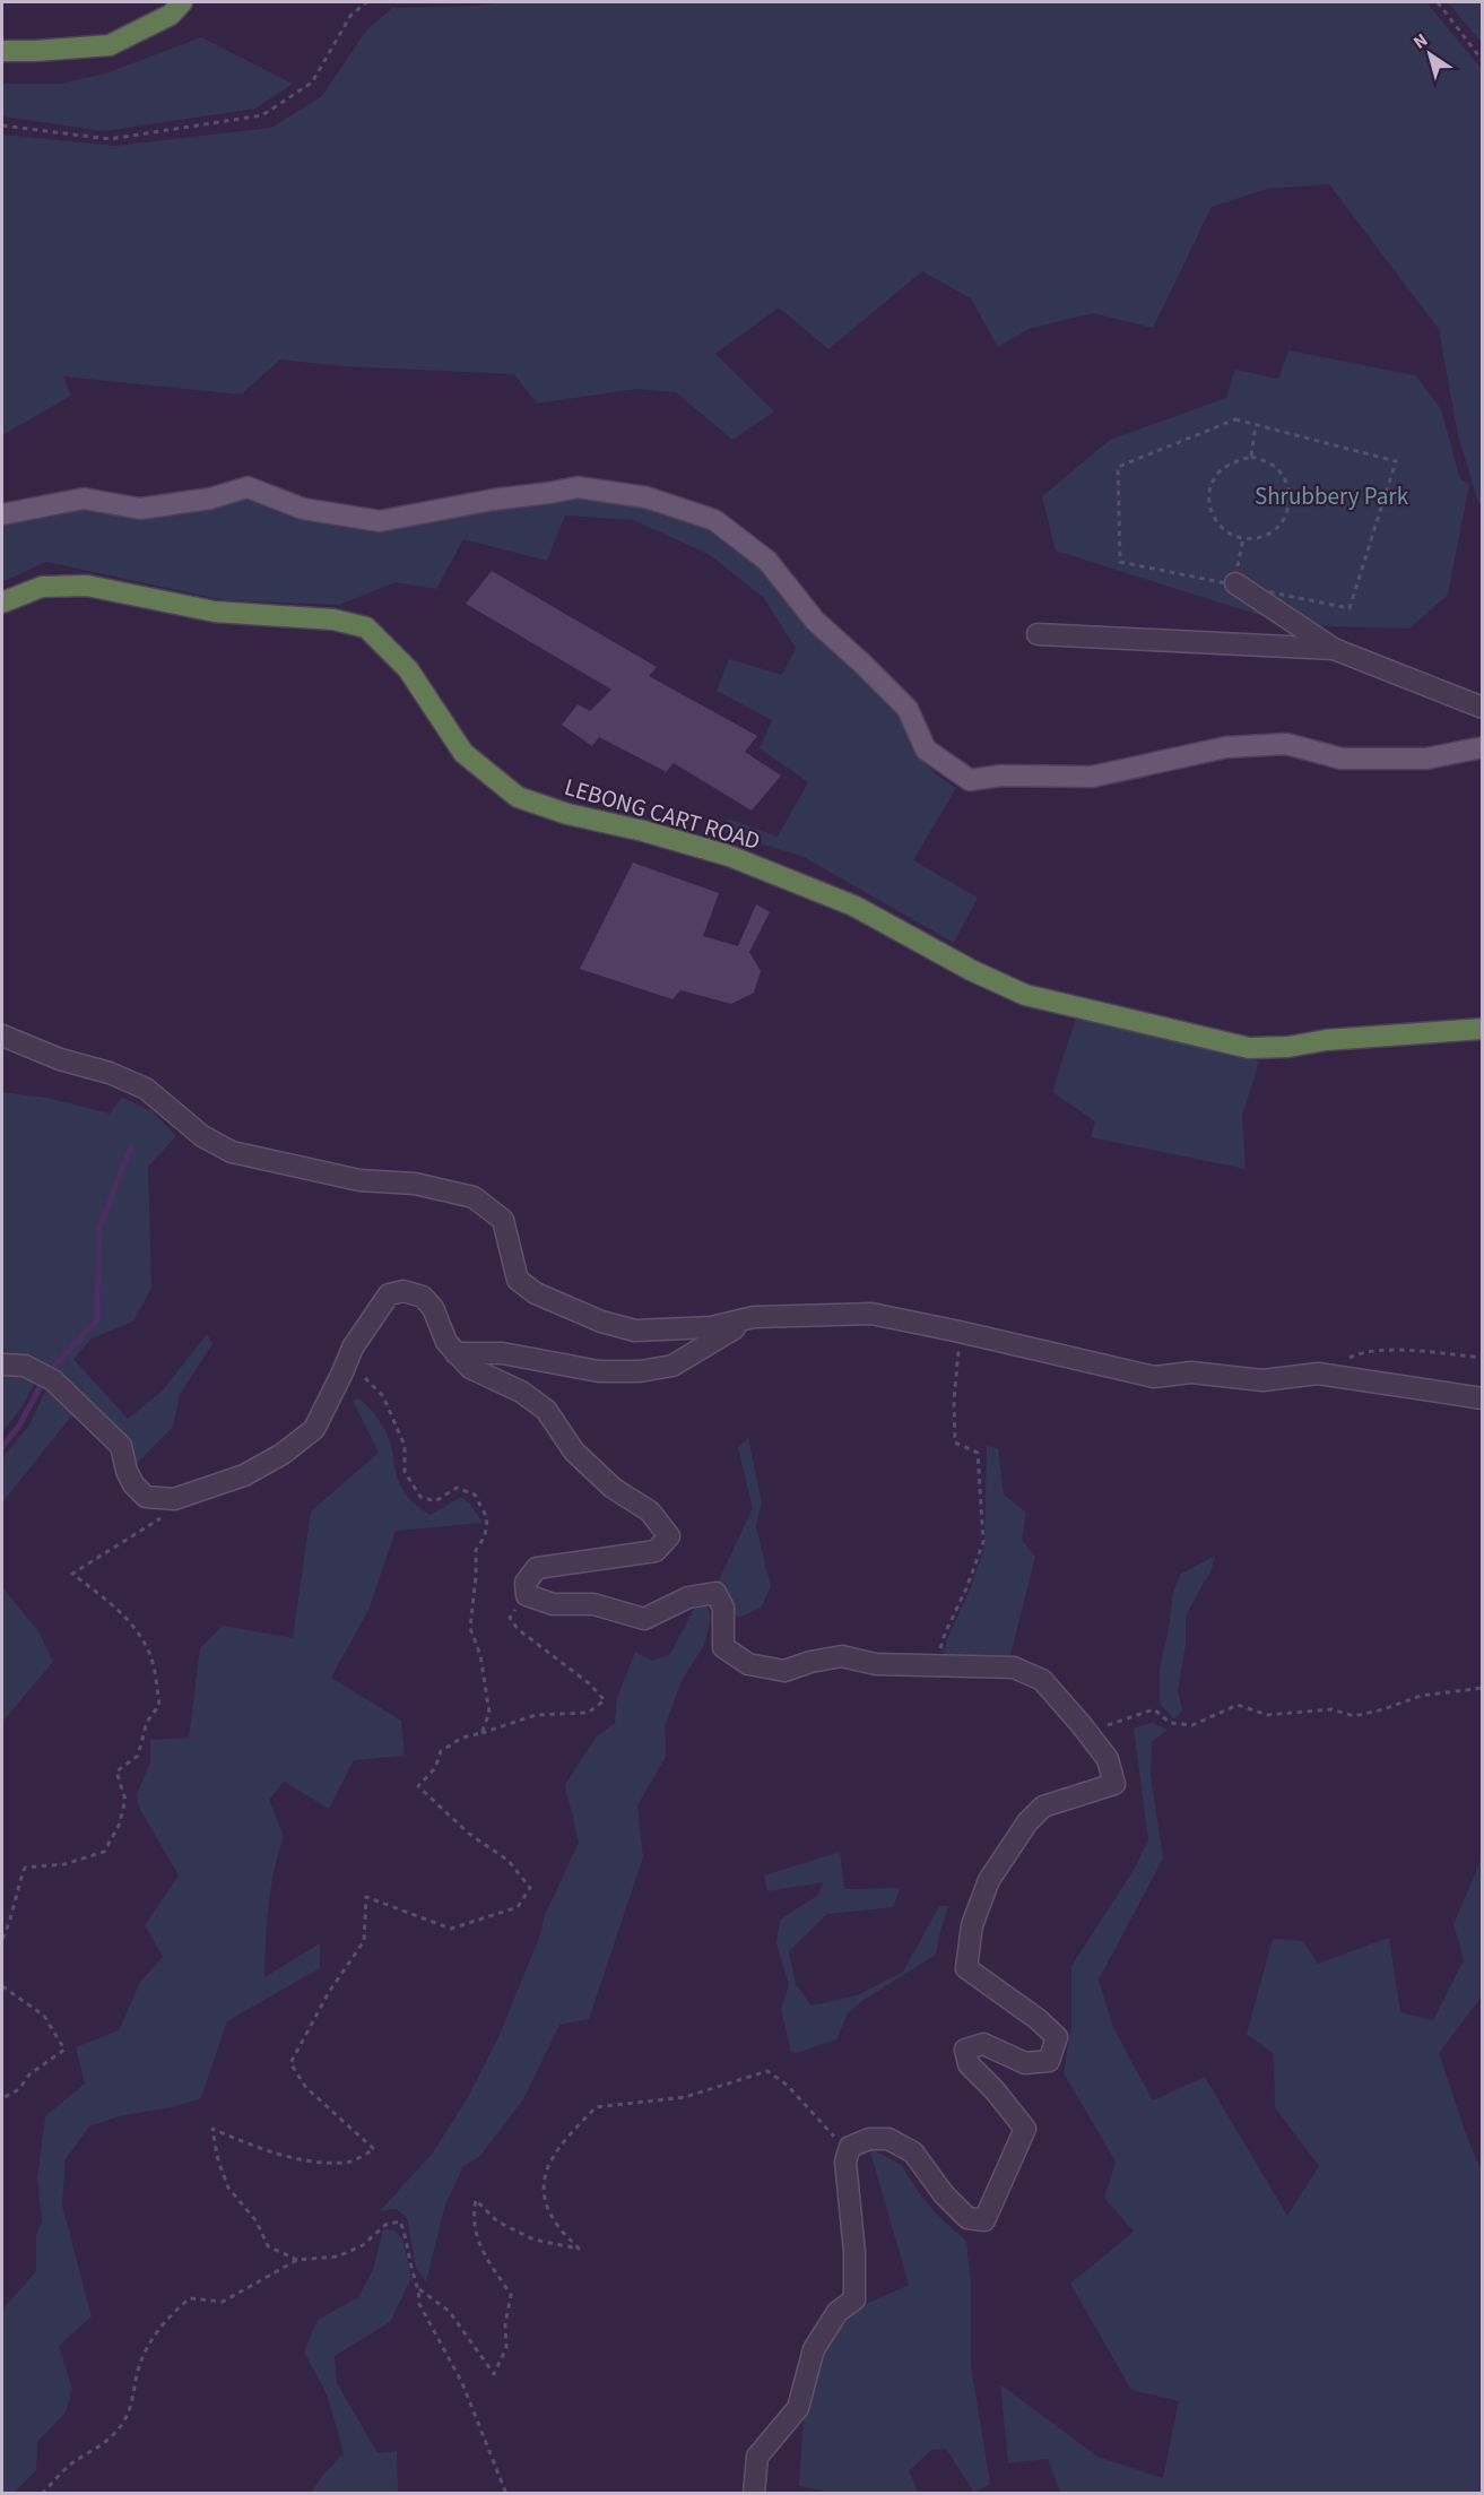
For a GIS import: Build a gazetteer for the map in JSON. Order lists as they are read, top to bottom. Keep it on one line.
{"streets":{"highway":["LEBONG CART ROAD"]},"parks":["Shrubbery Park"],"north":"top left"}
